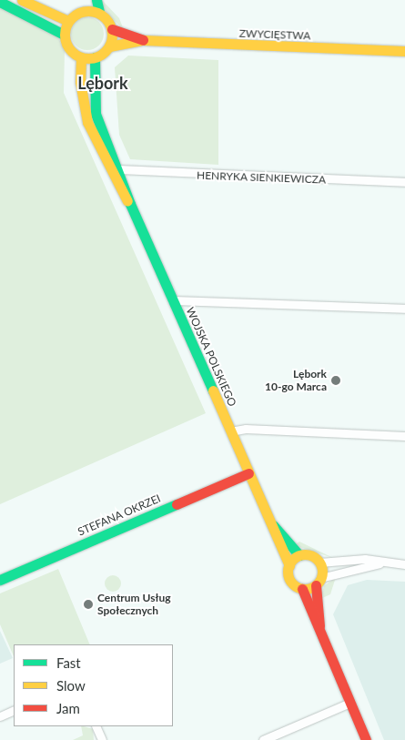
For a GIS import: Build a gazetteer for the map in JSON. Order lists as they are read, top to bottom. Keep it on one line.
{"streets":{"street":["ZWYCIĘSTWA","HENRYKA SIENKIEWICZA","WOJSKA POLSKIEGO","STEFANA OKRZEI"]},"crossings":[["ZWYCIĘSTWA","WOJSKA POLSKIEGO"],["HENRYKA SIENKIEWICZA","WOJSKA POLSKIEGO"],["WOJSKA POLSKIEGO","STEFANA OKRZEI"]],"districts":["Lębork"],"places":["Lębork 10-go Marca","Centrum Usług Społecznych"],"legend":["Fast","Slow","Jam"]}
